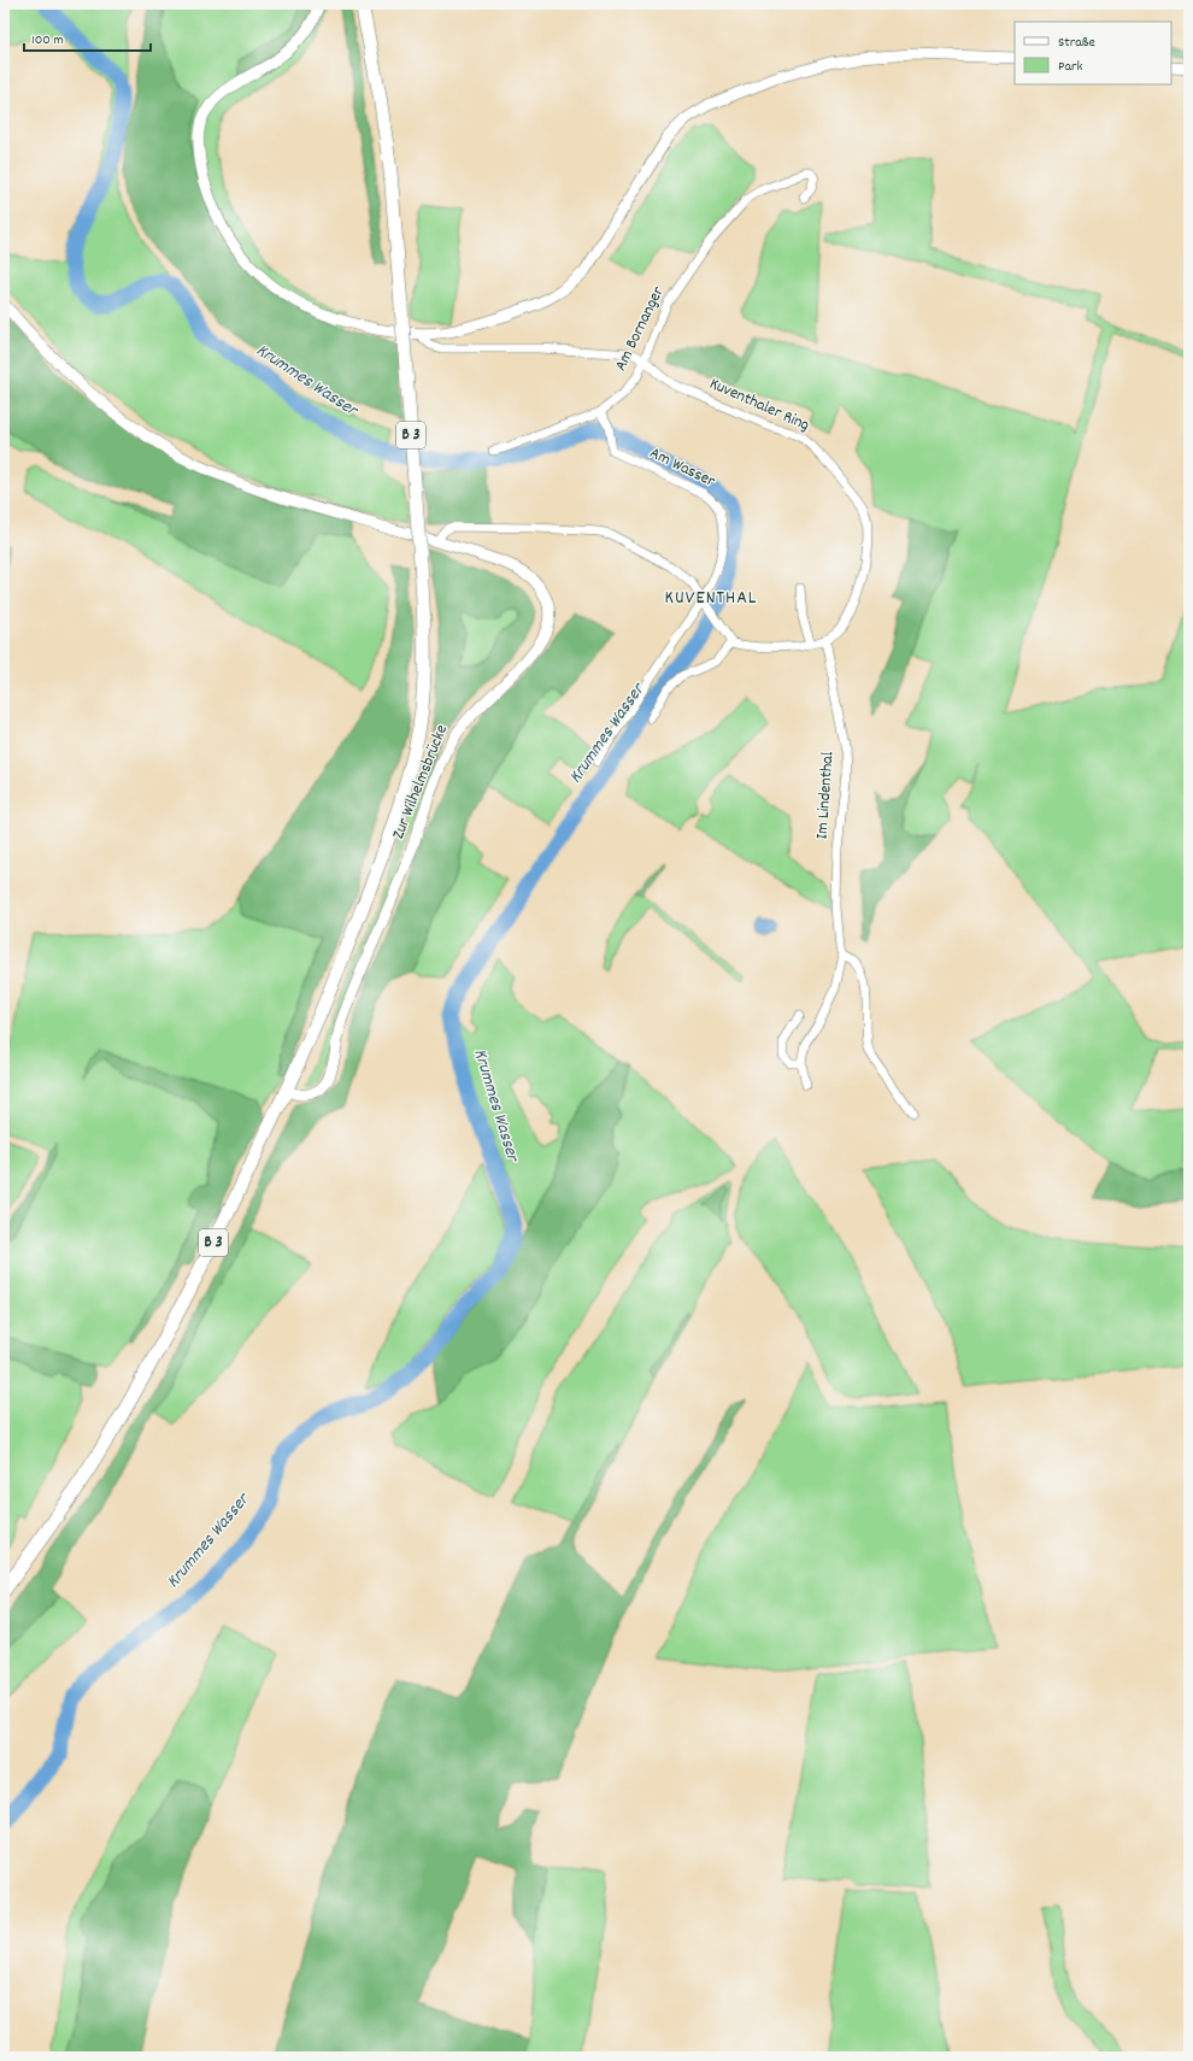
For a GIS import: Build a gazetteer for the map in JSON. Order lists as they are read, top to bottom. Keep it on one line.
{"streets":{"main road":["B 3"],"street":["Am Bornanger","Kuventhaler Ring","Am Wasser","Zur Wilhelmsbrücke","Im Lindenthal"]},"crossings":[["Am Bornanger","Kuventhaler Ring"],["Am Bornanger","Am Wasser"],["Kuventhaler Ring","Im Lindenthal"],["B 3","Zur Wilhelmsbrücke"]],"districts":["KUVENTHAL"],"water":["Krummes Wasser"],"legend":["Straße","Park"],"scale_bar":"100 m"}
